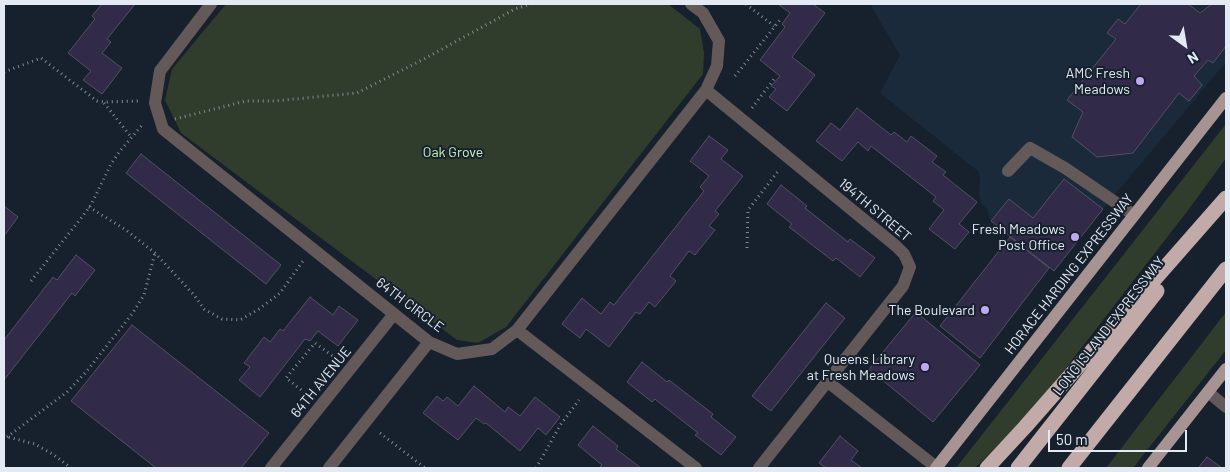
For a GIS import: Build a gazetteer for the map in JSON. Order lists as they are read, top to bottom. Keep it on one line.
{"streets":{"highway":["LONG ISLAND EXPRESSWAY"],"main road":["HORACE HARDING EXPRESSWAY"],"street":["194TH STREET","64TH CIRCLE","64TH AVENUE"]},"crossings":[["194TH STREET","64TH CIRCLE"],["64TH CIRCLE","64TH AVENUE"]],"parks":["Oak Grove"],"places":["AMC Fresh Meadows","Fresh Meadows Post Office","The Boulevard","Queens Library at Fresh Meadows"],"scale_bar":"50 m","north":"bottom right"}
